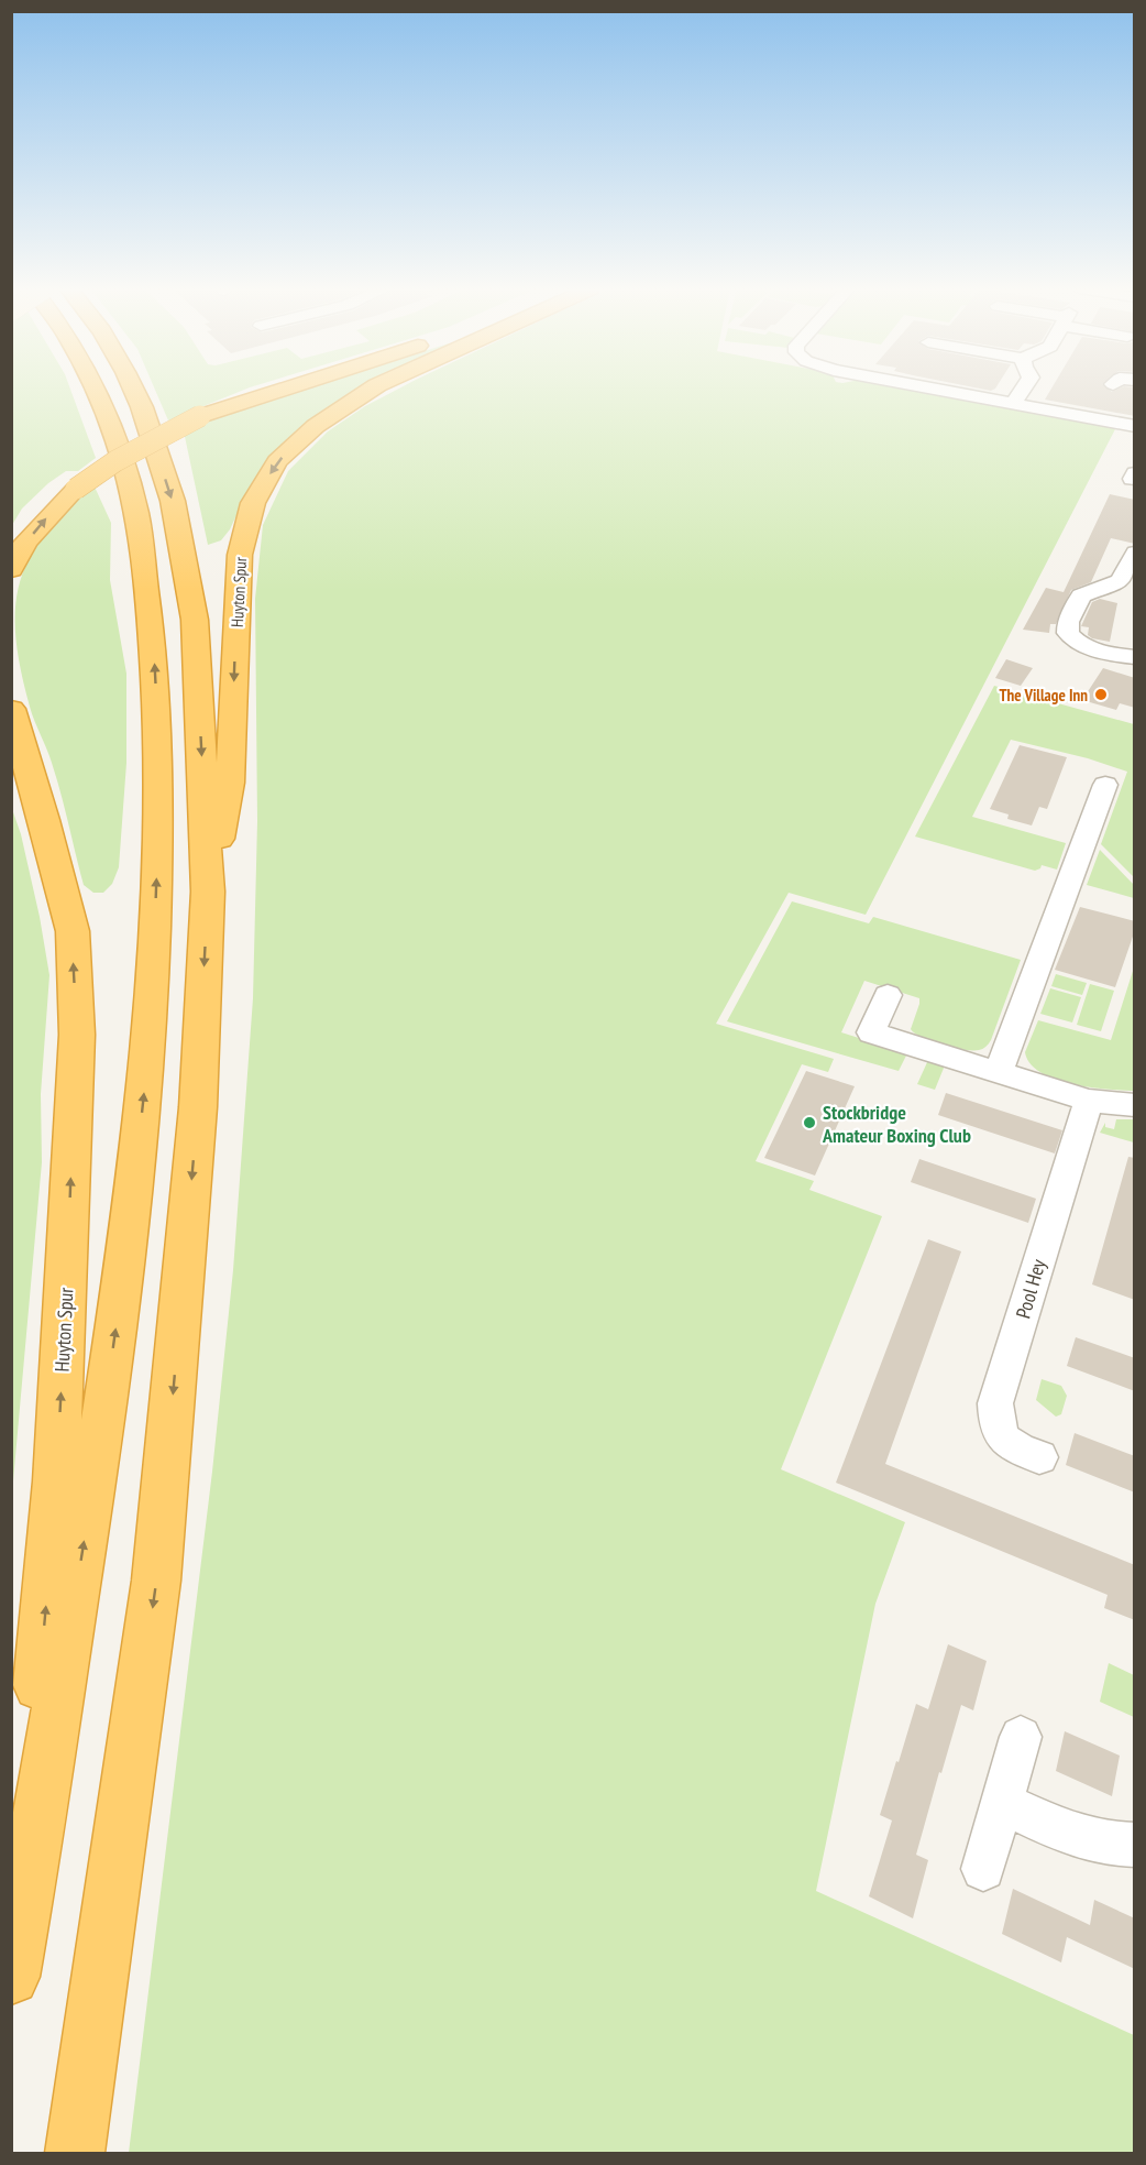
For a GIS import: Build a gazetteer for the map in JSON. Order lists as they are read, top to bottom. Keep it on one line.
{"streets":{"highway":["Huyton Spur"],"street":["Pool Hey"]},"places":["The Village Inn","Stockbridge Amateur Boxing Club"]}
